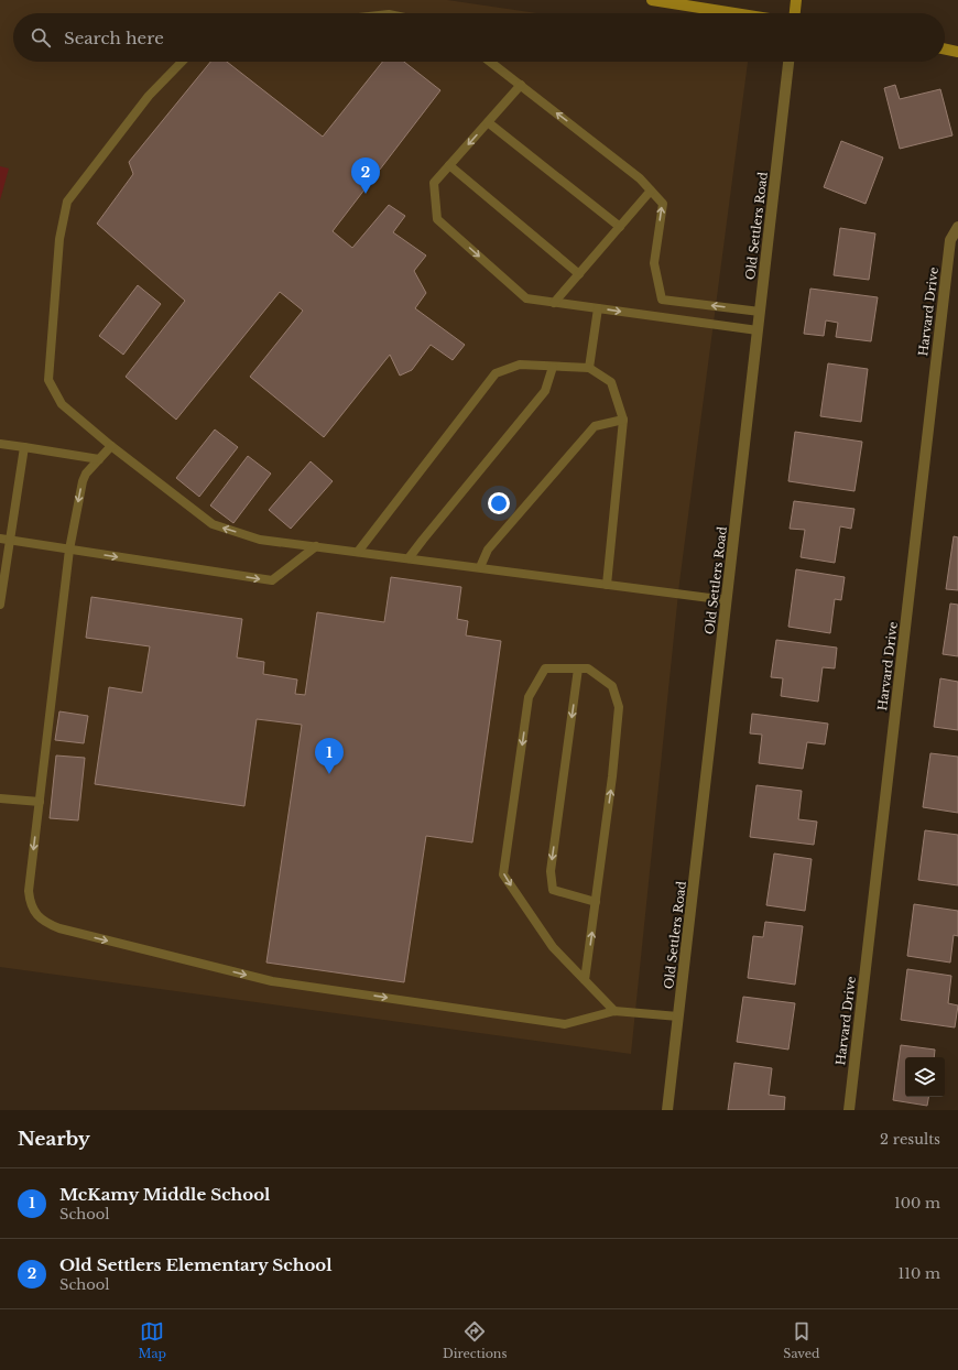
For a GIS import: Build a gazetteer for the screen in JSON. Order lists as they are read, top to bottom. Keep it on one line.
{"streets":{"street":["Old Settlers Road","Harvard Drive"]},"page":{"search":"Search here","pins":["2","1"],"heading":["Nearby","2 results"],"list":[{"mark":"1","name":"McKamy Middle School","note":"School","value":"100 m"},{"mark":"2","name":"Old Settlers Elementary School","note":"School","value":"110 m"}],"nav":["Map","Directions","Saved"]}}
